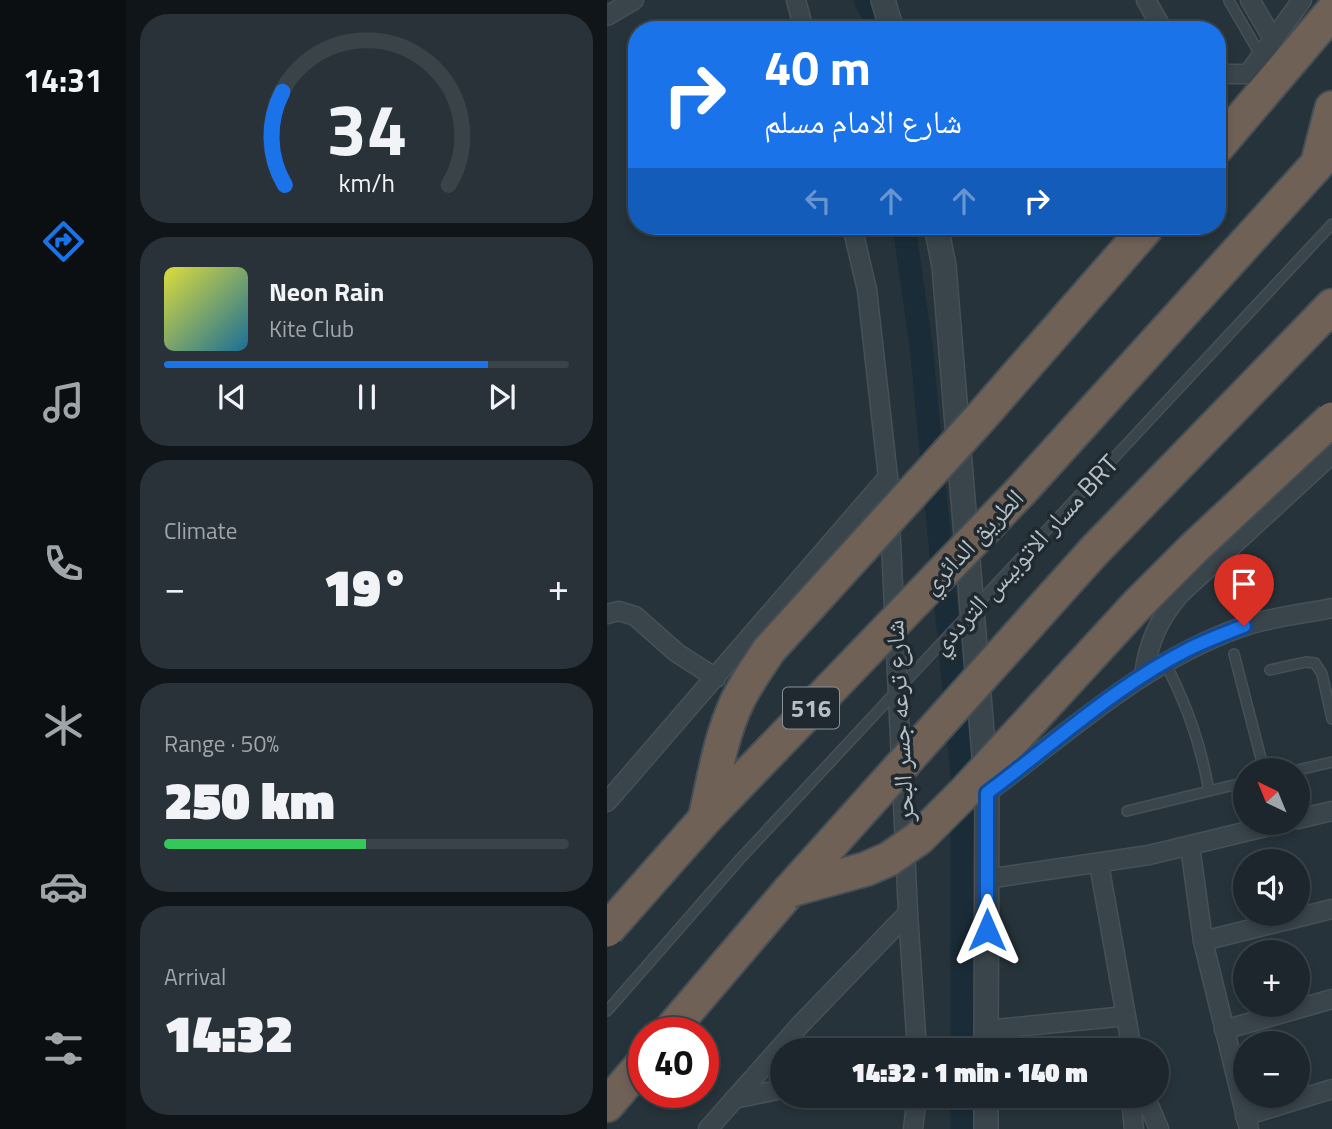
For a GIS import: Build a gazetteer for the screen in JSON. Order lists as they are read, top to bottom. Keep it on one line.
{"streets":{"highway":["الطريق الدائري","516"],"street":["شارع ترعه جسر البحر"],"lane":["مسار الاتوبيس الترددي BRT"]},"north":"top left","page":{"tabs":"14:31","turn":["40 m","شارع الامام مسلم"],"song":["Neon Rain","Kite Club"],"tile":["Climate",["Range · 50%","250 km"],["Arrival","14:32"]],"heat":["−","19°","+"],"map_buttons":["+","−"],"limit":"40","trip":"14:32 · 1 min · 140 m","gauge":["34","km/h"]}}
